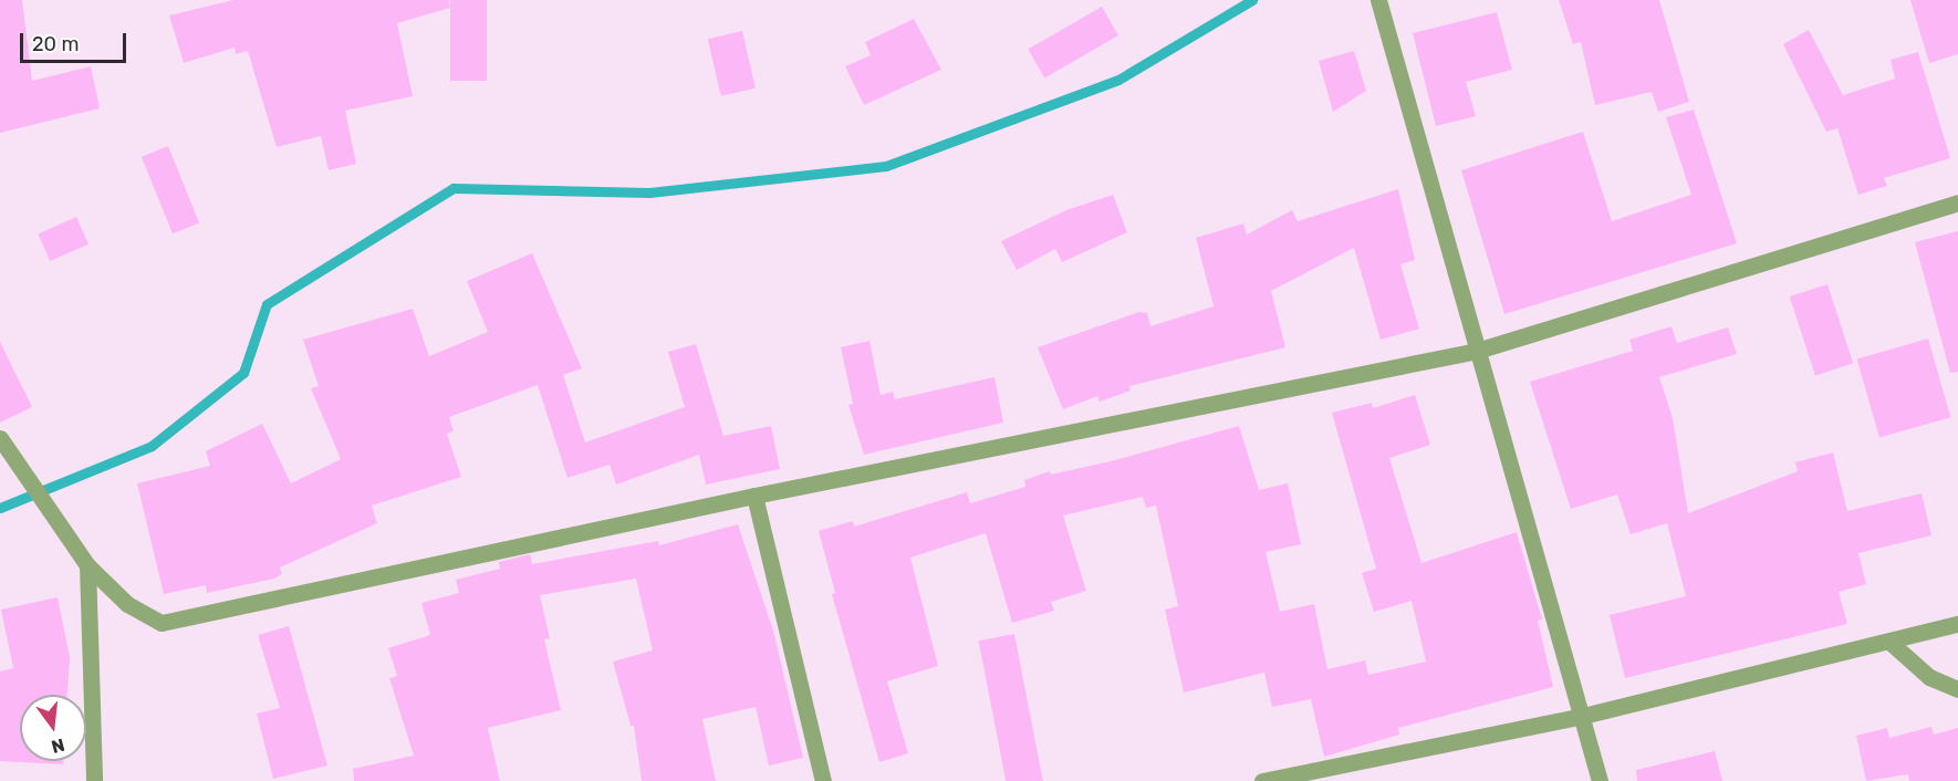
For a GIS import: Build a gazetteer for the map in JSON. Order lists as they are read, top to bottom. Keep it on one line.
{"scale_bar":"20 m","north":"bottom"}
